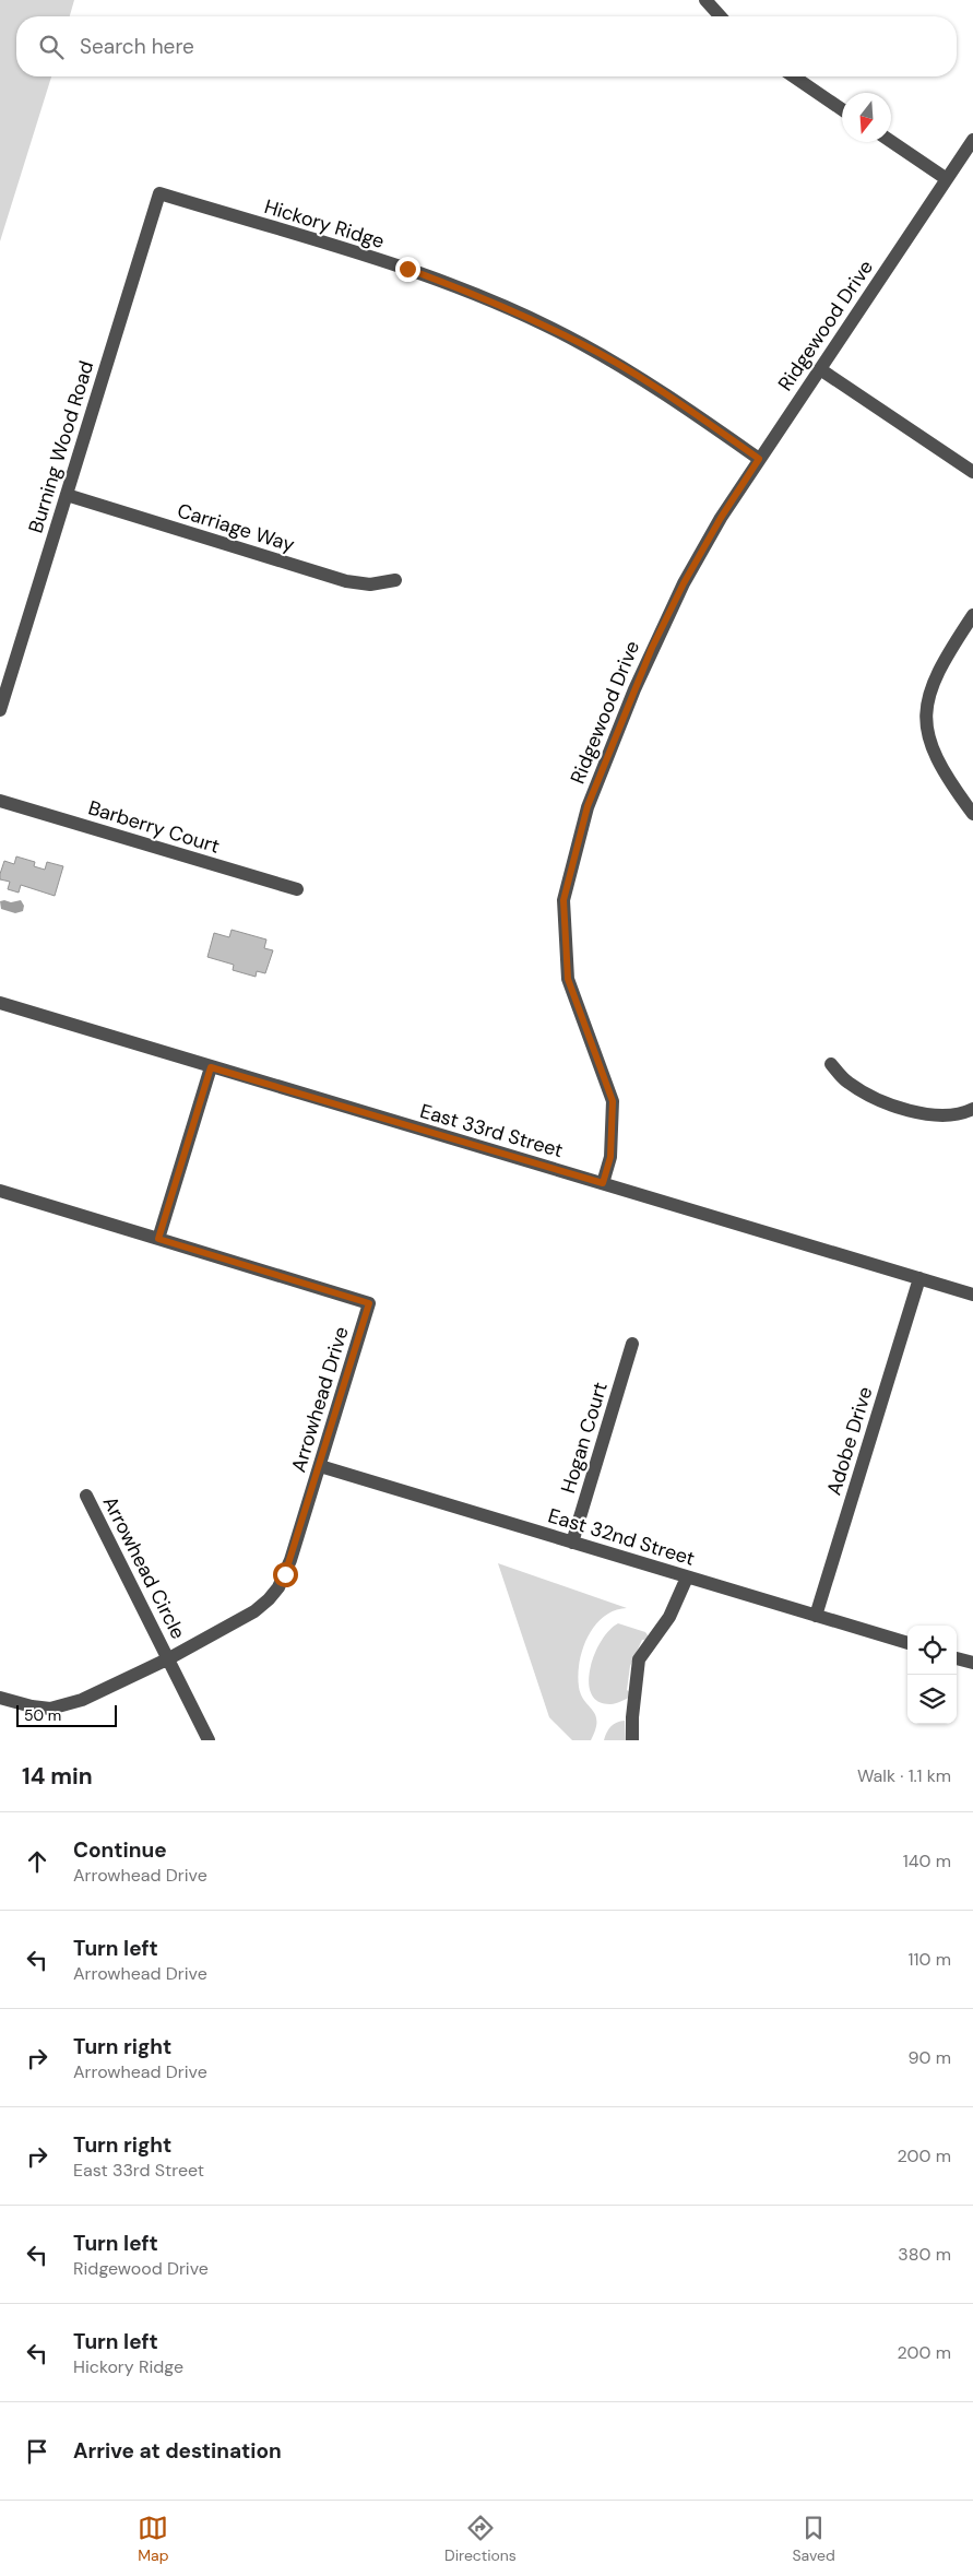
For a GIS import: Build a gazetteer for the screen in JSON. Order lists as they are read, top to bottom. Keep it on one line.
{"streets":{"street":["Hickory Ridge","Ridgewood Drive","Burning Wood Road","Carriage Way","Barberry Court","East 33rd Street","Arrowhead Drive","Hogan Court","Adobe Drive","East 32nd Street","Arrowhead Circle"]},"crossings":[["Hickory Ridge","Ridgewood Drive"],["Hickory Ridge","Burning Wood Road"],["Ridgewood Drive","East 33rd Street"],["Burning Wood Road","Carriage Way"],["East 33rd Street","Adobe Drive"],["Arrowhead Drive","East 32nd Street"],["Arrowhead Drive","Arrowhead Circle"],["Hogan Court","East 32nd Street"],["Adobe Drive","East 32nd Street"]],"scale_bar":"50 m","north":"bottom","page":{"search":"Search here","scale":"50 m","heading":["14 min","Walk · 1.1 km"],"list":[["Continue","Arrowhead Drive","140 m"],["Turn left","Arrowhead Drive","110 m"],["Turn right","Arrowhead Drive","90 m"],["Turn right","East 33rd Street","200 m"],["Turn left","Ridgewood Drive","380 m"],["Turn left","Hickory Ridge","200 m"],"Arrive at destination"],"nav":["Map","Directions","Saved"]}}
